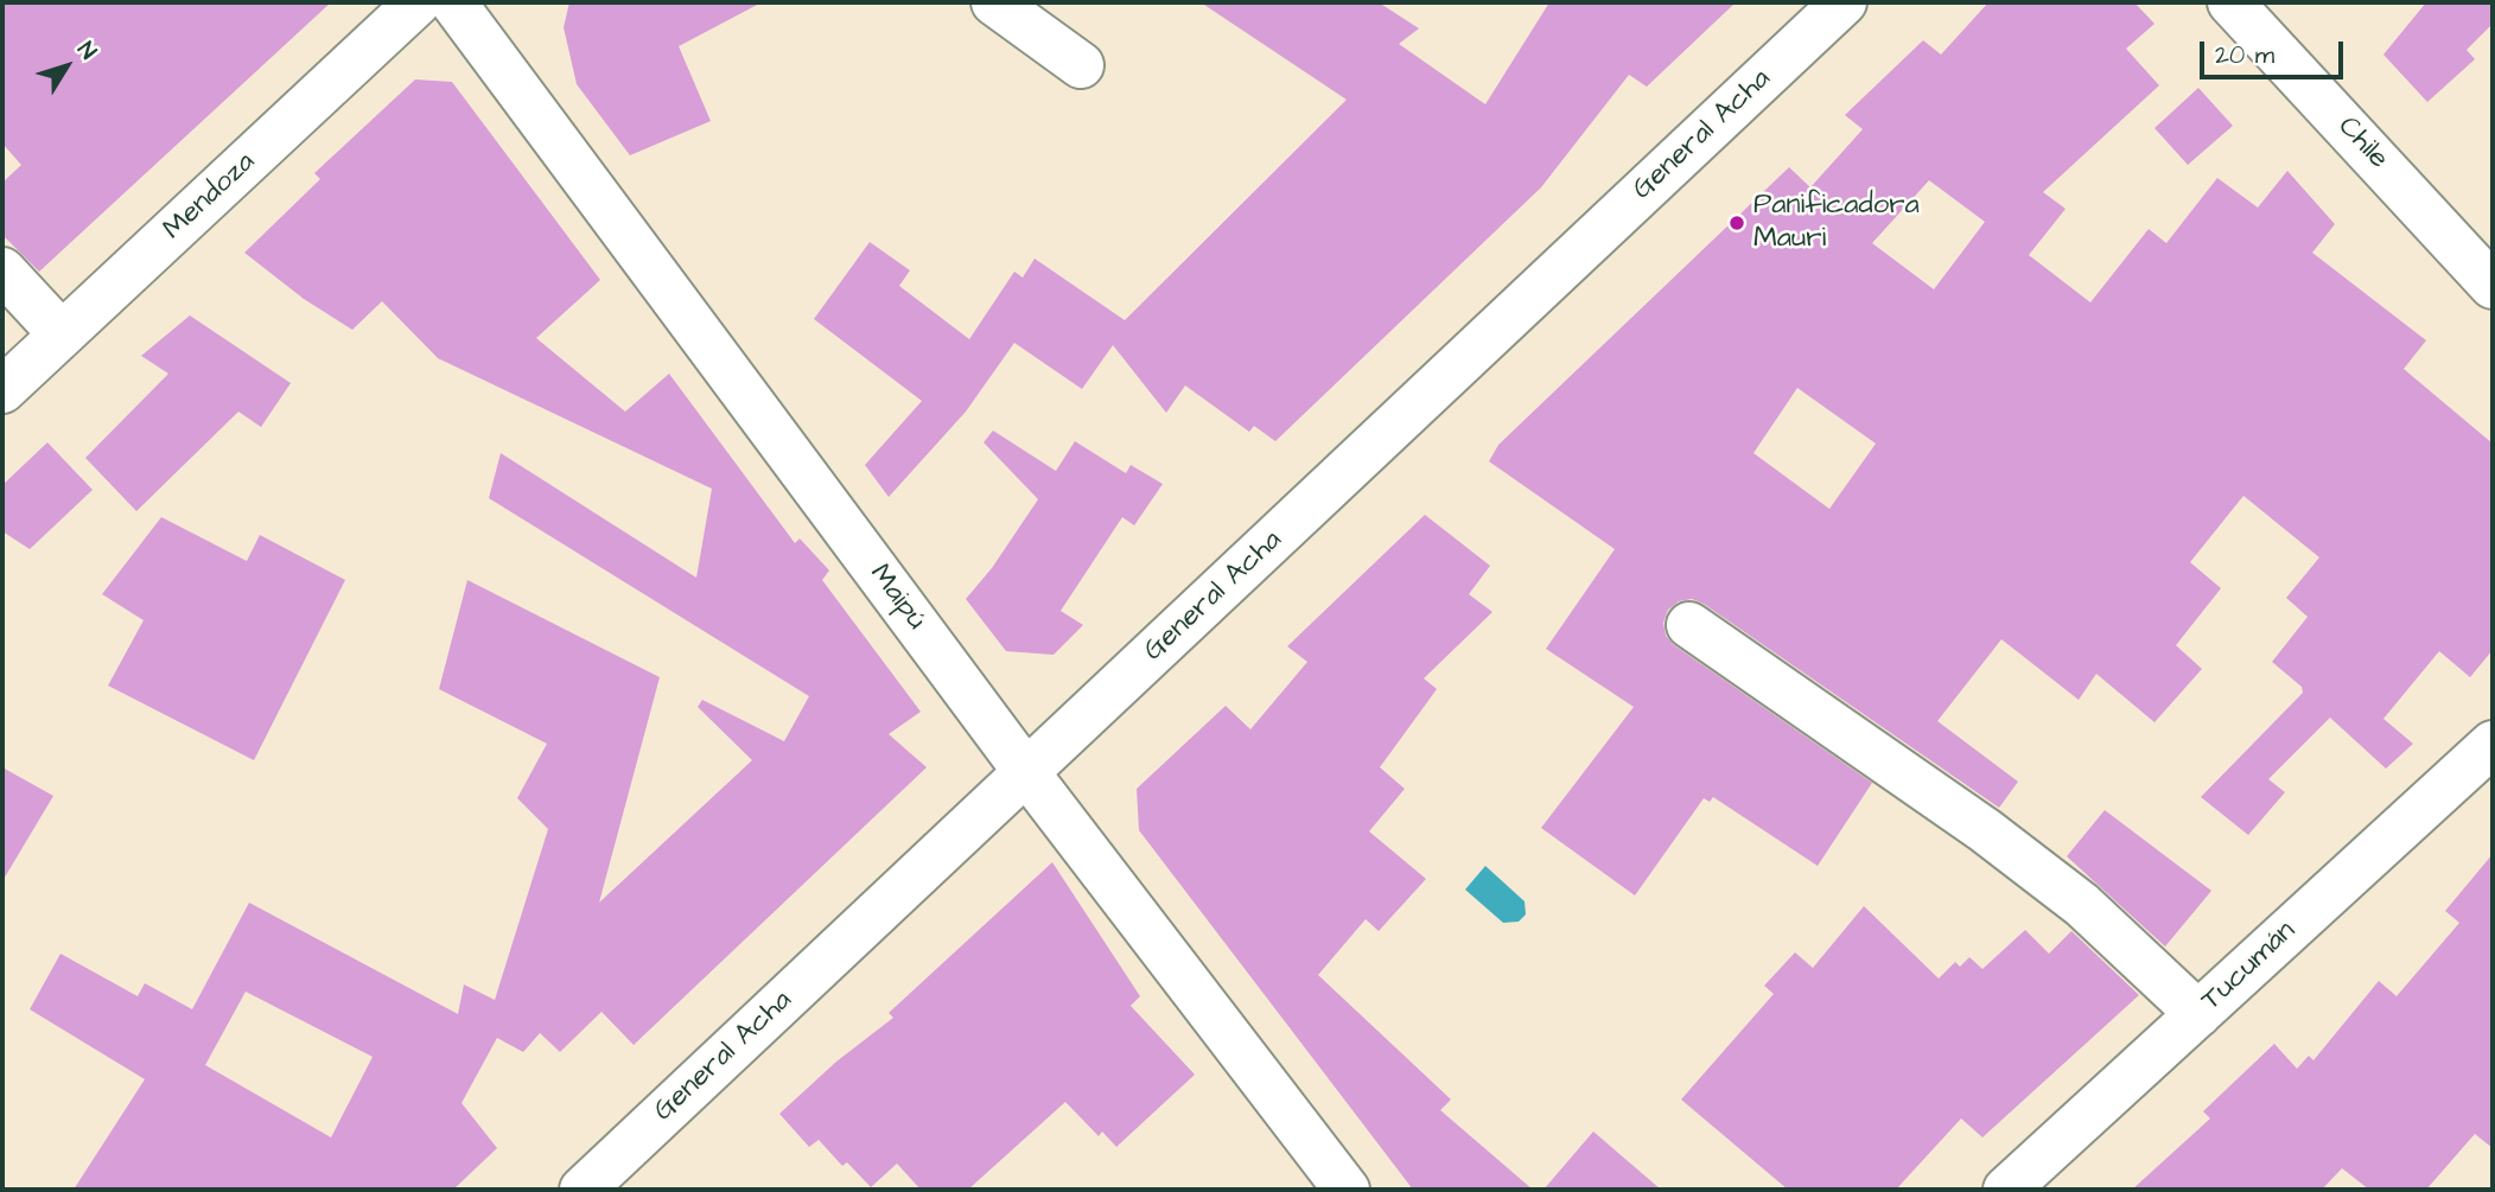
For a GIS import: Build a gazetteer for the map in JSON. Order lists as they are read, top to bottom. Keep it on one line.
{"streets":{"street":["General Acha","Chile","Mendoza","Maipú","Tucumán"]},"crossings":[["General Acha","Maipú"]],"places":["Panificadora Mauri"],"scale_bar":"20 m","north":"top right"}
